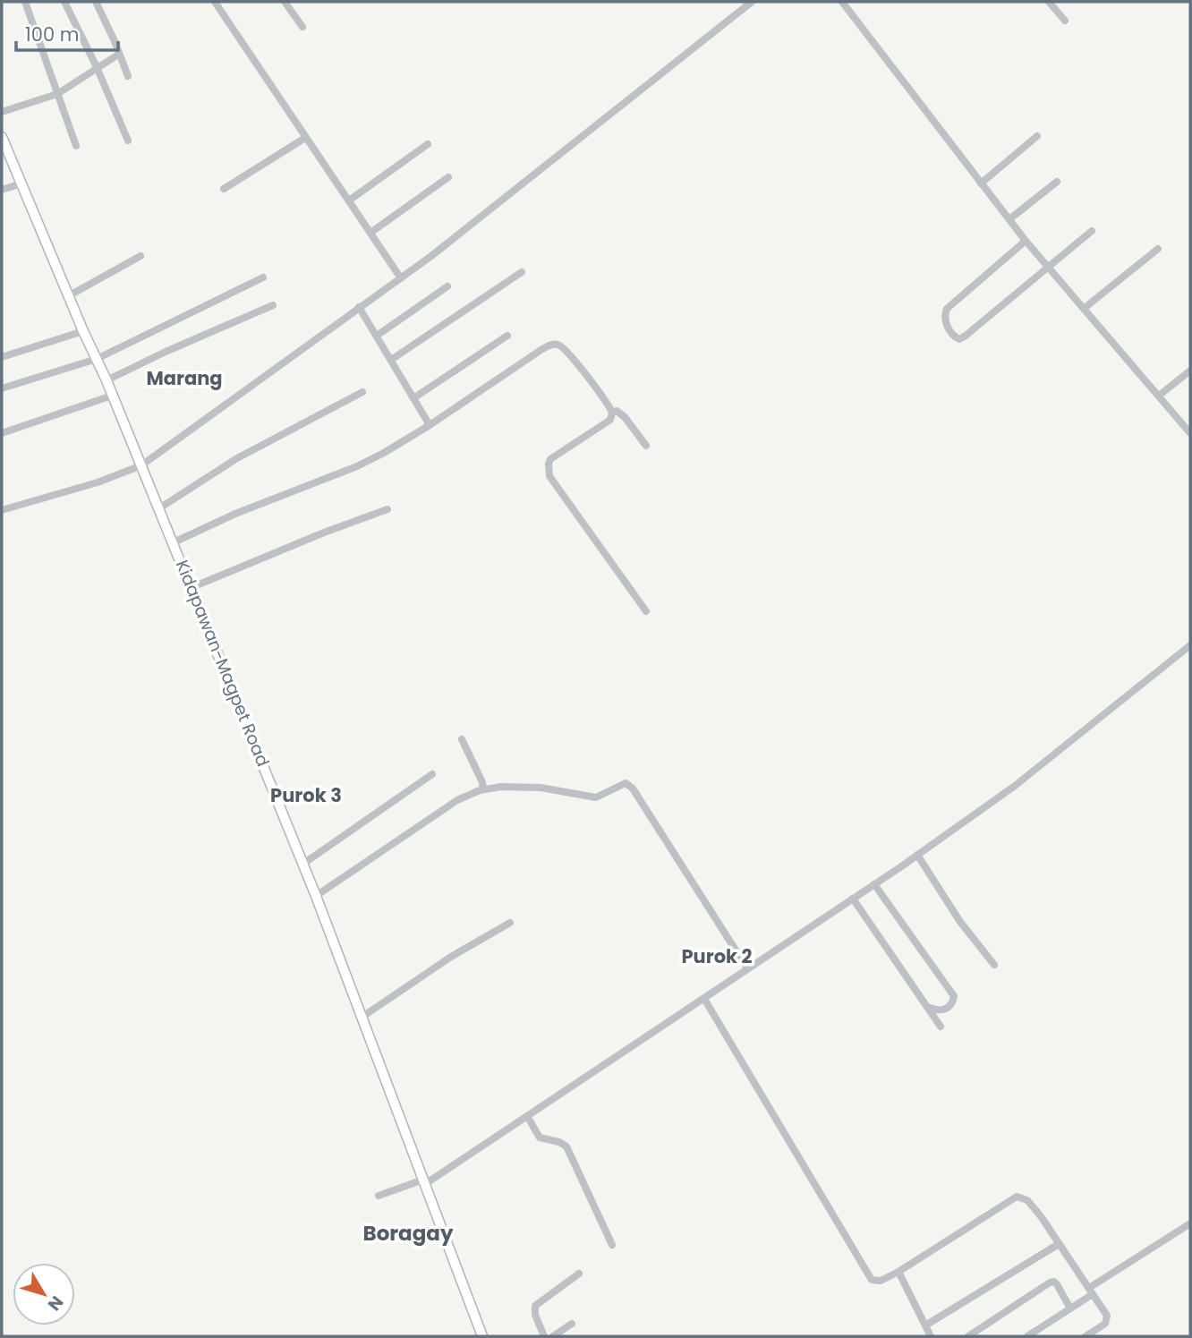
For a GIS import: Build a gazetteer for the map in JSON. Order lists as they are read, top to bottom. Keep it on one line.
{"streets":{"main road":["Kidapawan-Magpet Road"]},"districts":["Marang","Purok 3","Purok 2","Boragay"],"scale_bar":"100 m","north":"bottom right"}
